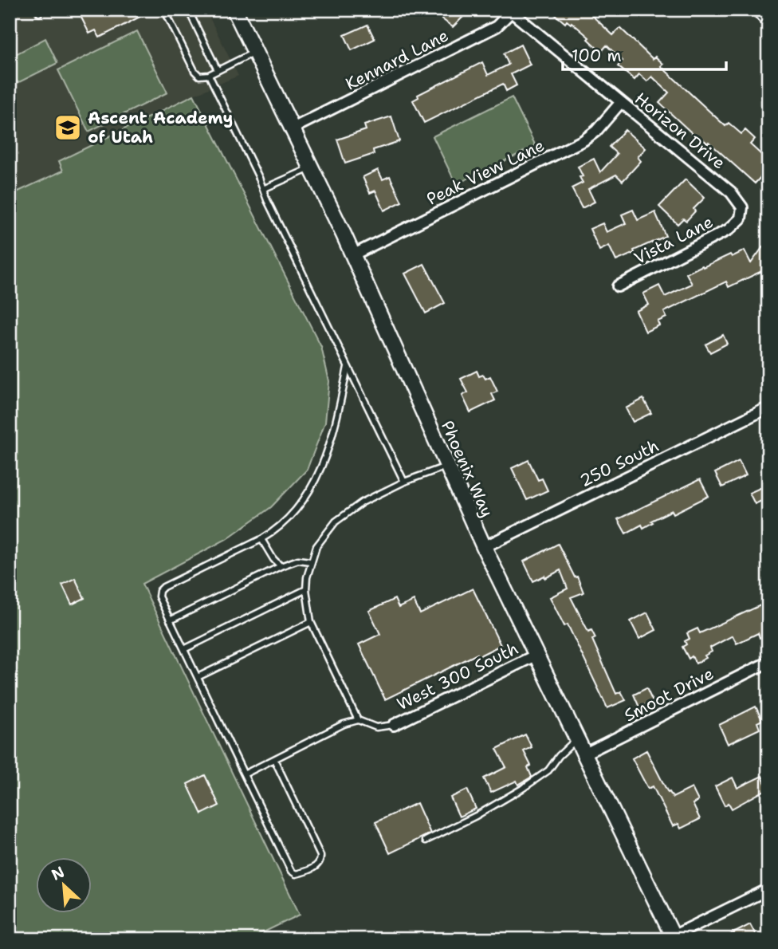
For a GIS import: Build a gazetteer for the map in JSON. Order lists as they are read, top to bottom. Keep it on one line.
{"streets":{"street":["Kennard Lane","Horizon Drive","Peak View Lane","Vista Lane","250 South","Phoenix Way","West 300 South","Smoot Drive"]},"crossings":[["Kennard Lane","Horizon Drive"],["Kennard Lane","Phoenix Way"],["Horizon Drive","Peak View Lane"],["Horizon Drive","Vista Lane"],["Peak View Lane","Phoenix Way"],["250 South","Phoenix Way"],["Phoenix Way","West 300 South"],["Phoenix Way","Smoot Drive"]],"places":{"school or university":["Ascent Academy of Utah"]},"scale_bar":"100 m","north":"top left"}
